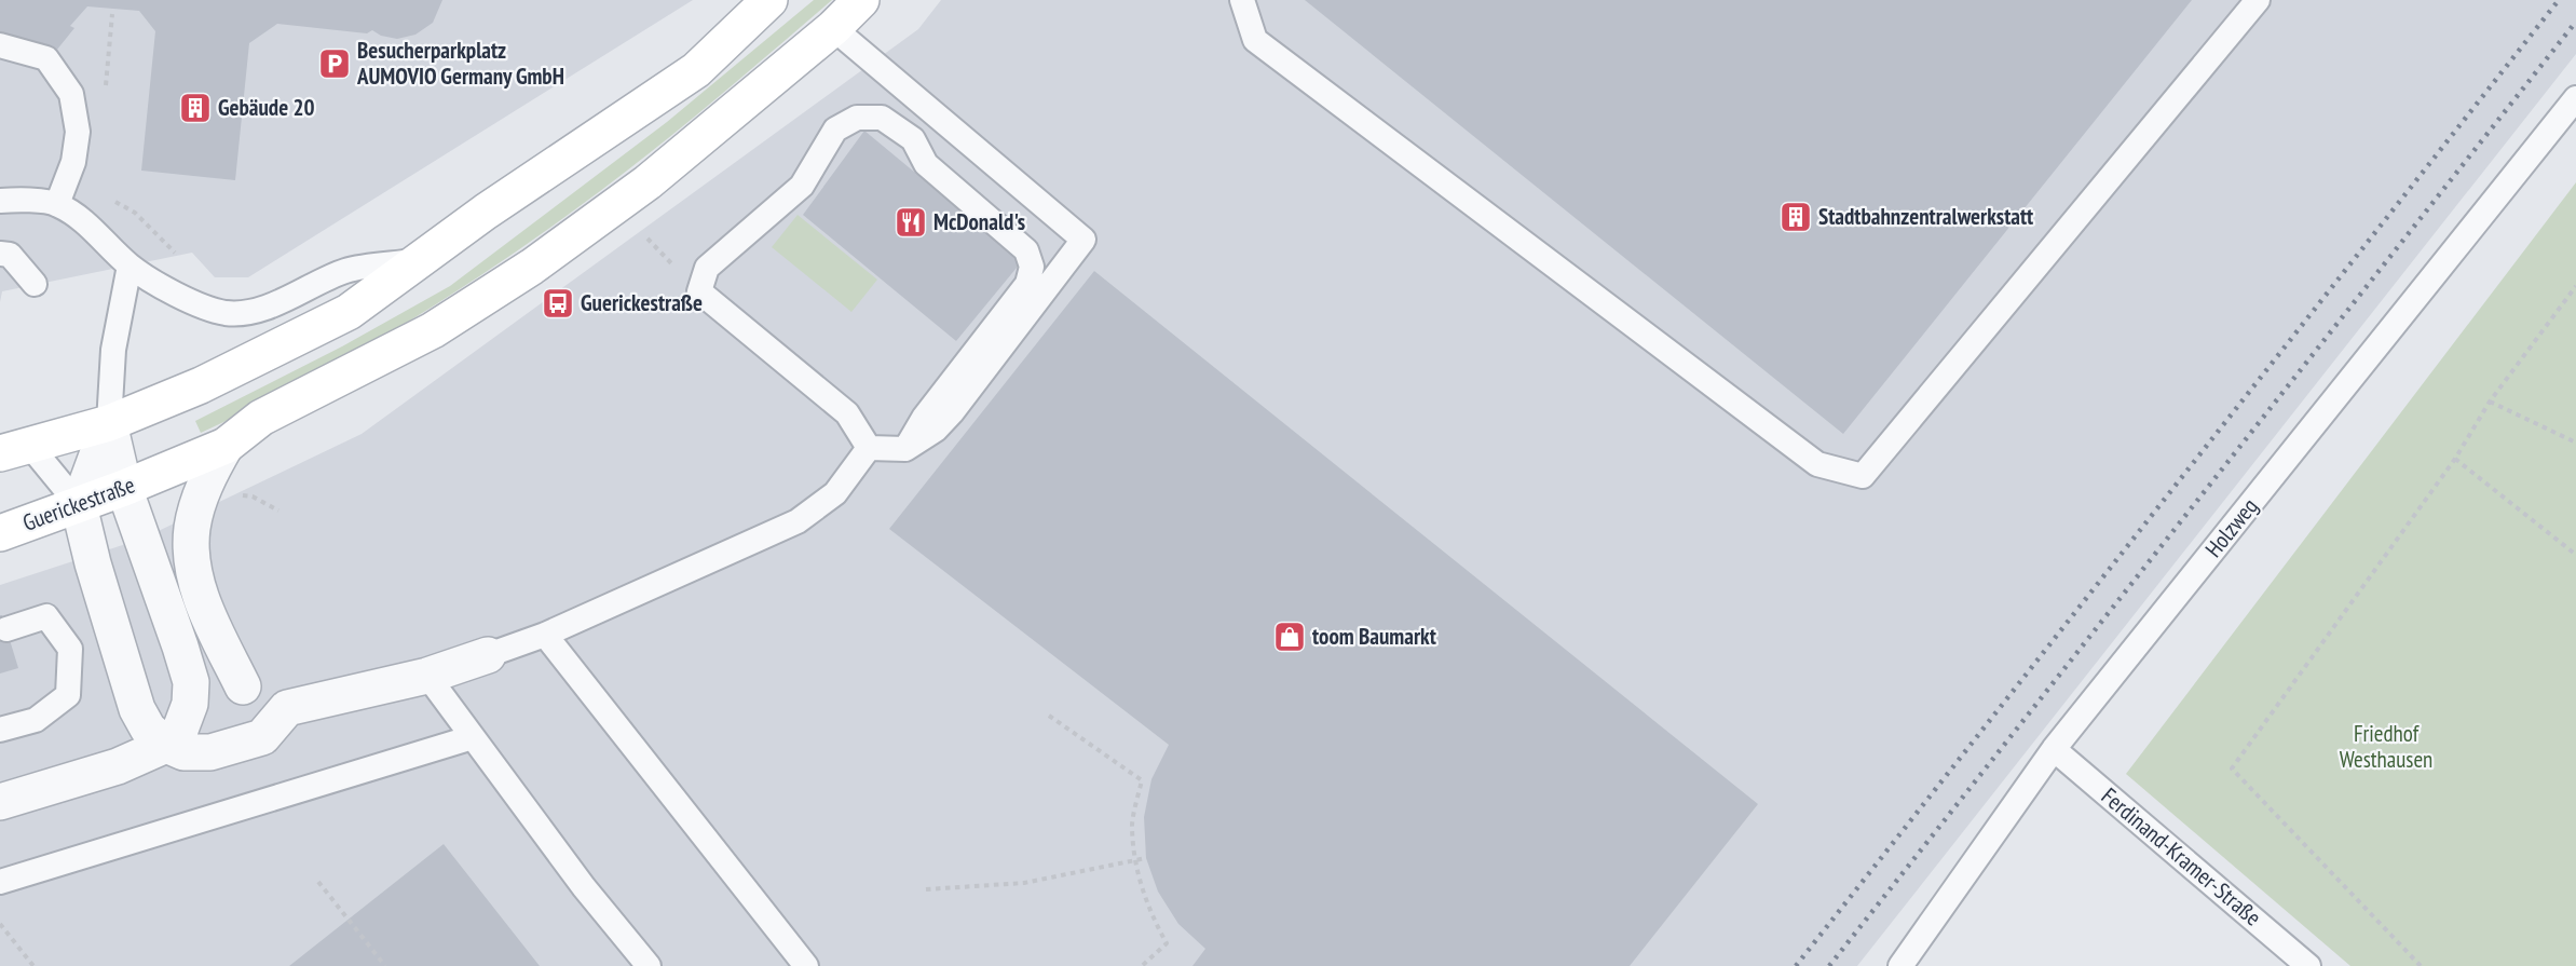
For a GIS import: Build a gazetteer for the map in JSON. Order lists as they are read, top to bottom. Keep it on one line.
{"streets":{"main road":["Guerickestraße"],"lane":["Holzweg","Ferdinand-Kramer-Straße"]},"crossings":[["Holzweg","Ferdinand-Kramer-Straße"]],"parks":["Friedhof Westhausen"],"places":{"parking":["Besucherparkplatz AUMOVIO Germany GmbH"],"building":["Gebäude 20","Stadtbahnzentralwerkstatt"],"restaurant":["McDonald's"],"bus stop":["Guerickestraße"],"shop":["toom Baumarkt"]}}
